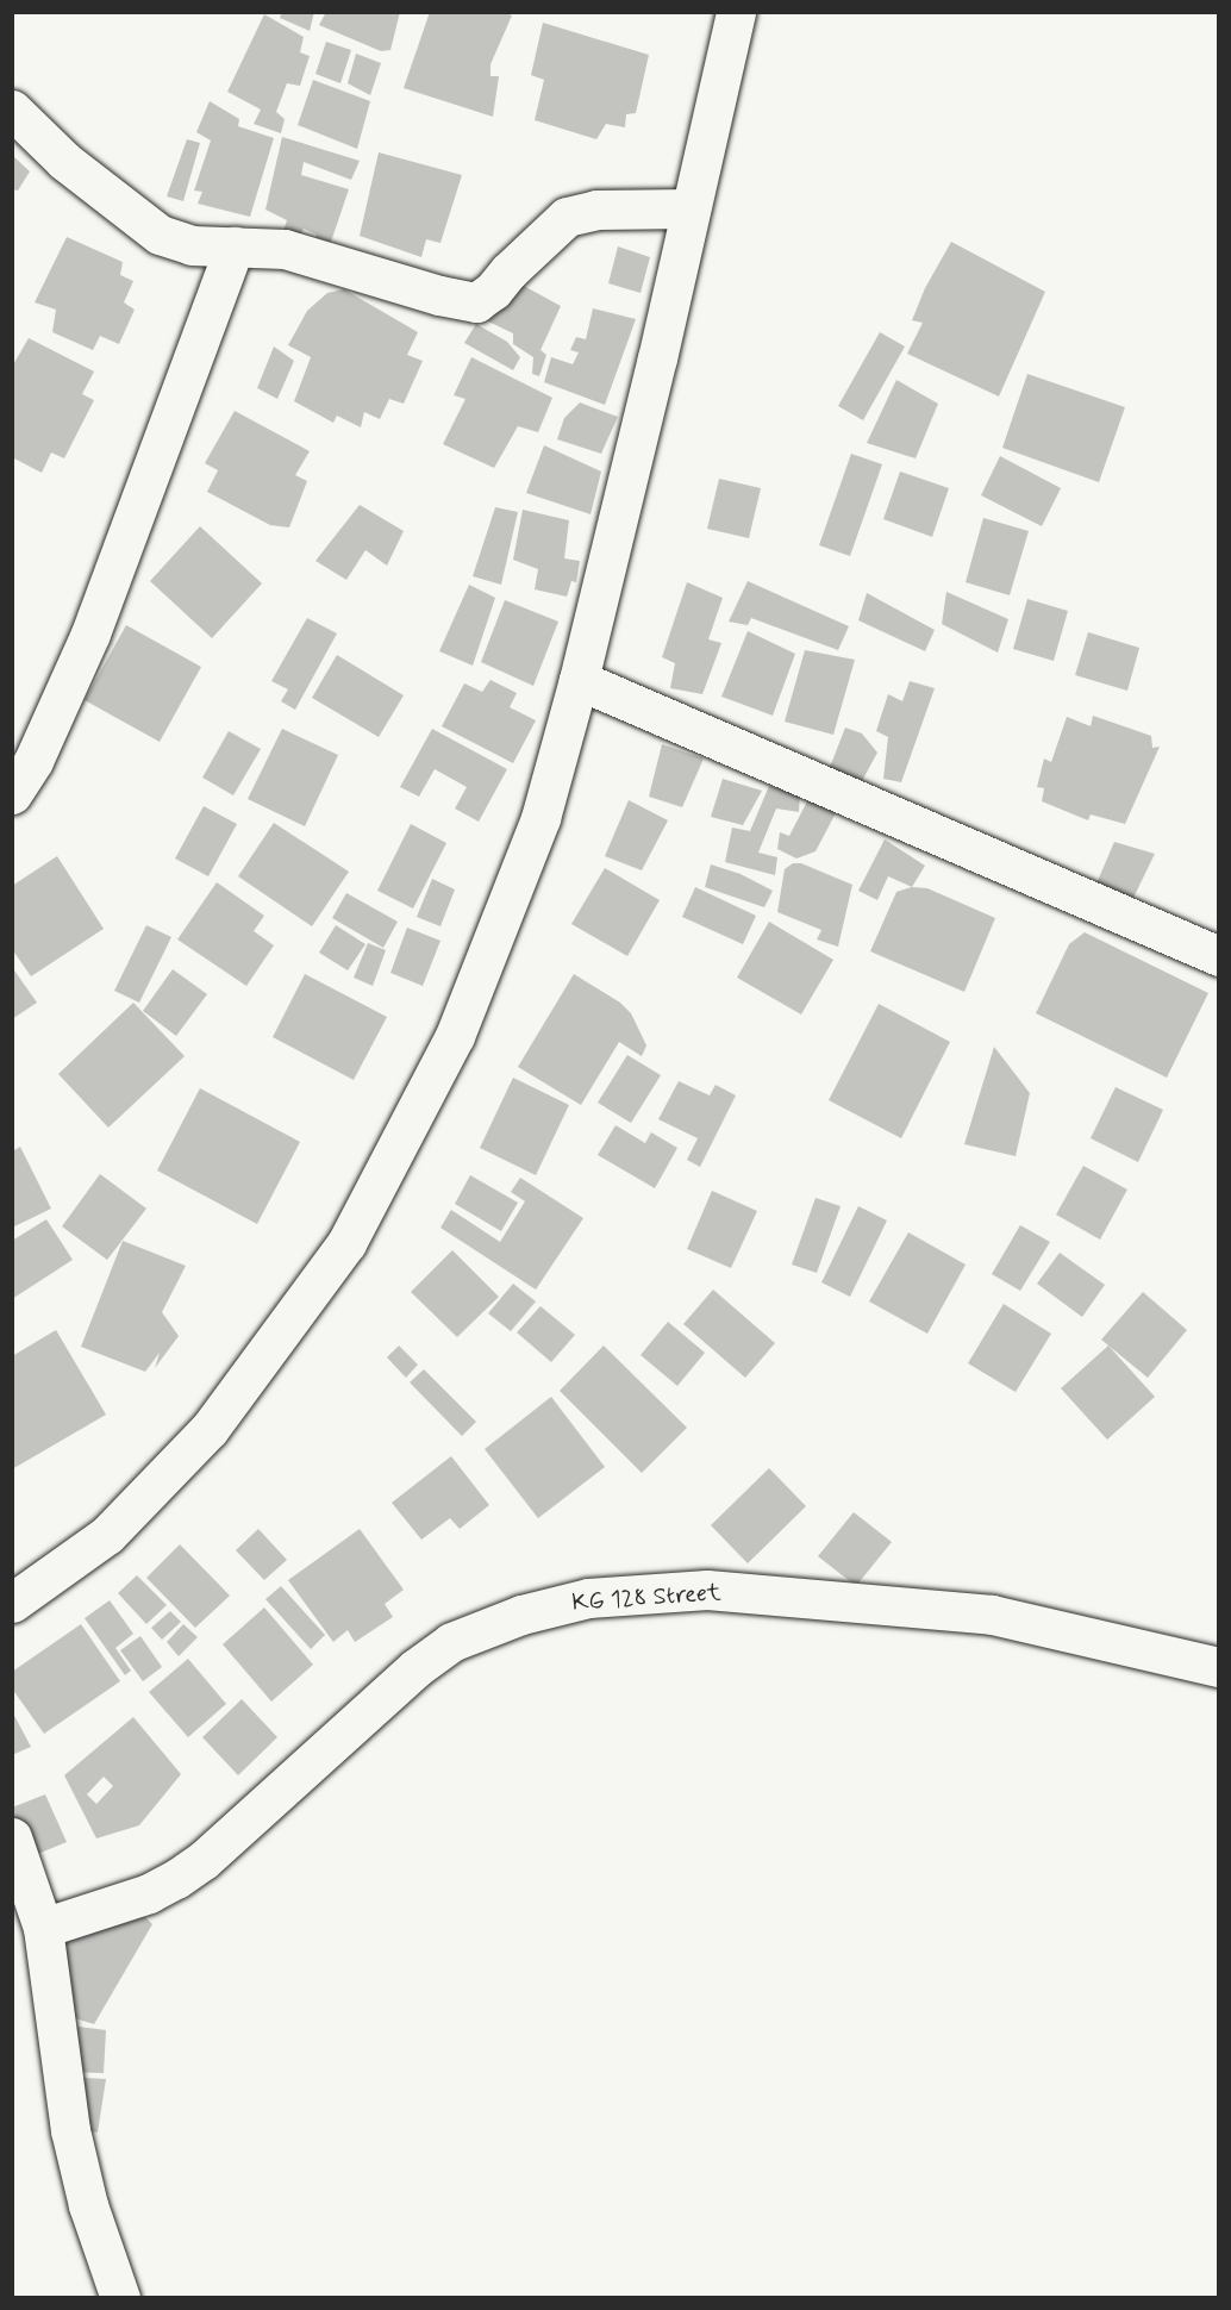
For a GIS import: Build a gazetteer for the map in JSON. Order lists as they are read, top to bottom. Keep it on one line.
{"streets":{"street":["KG 128 Street"]}}
